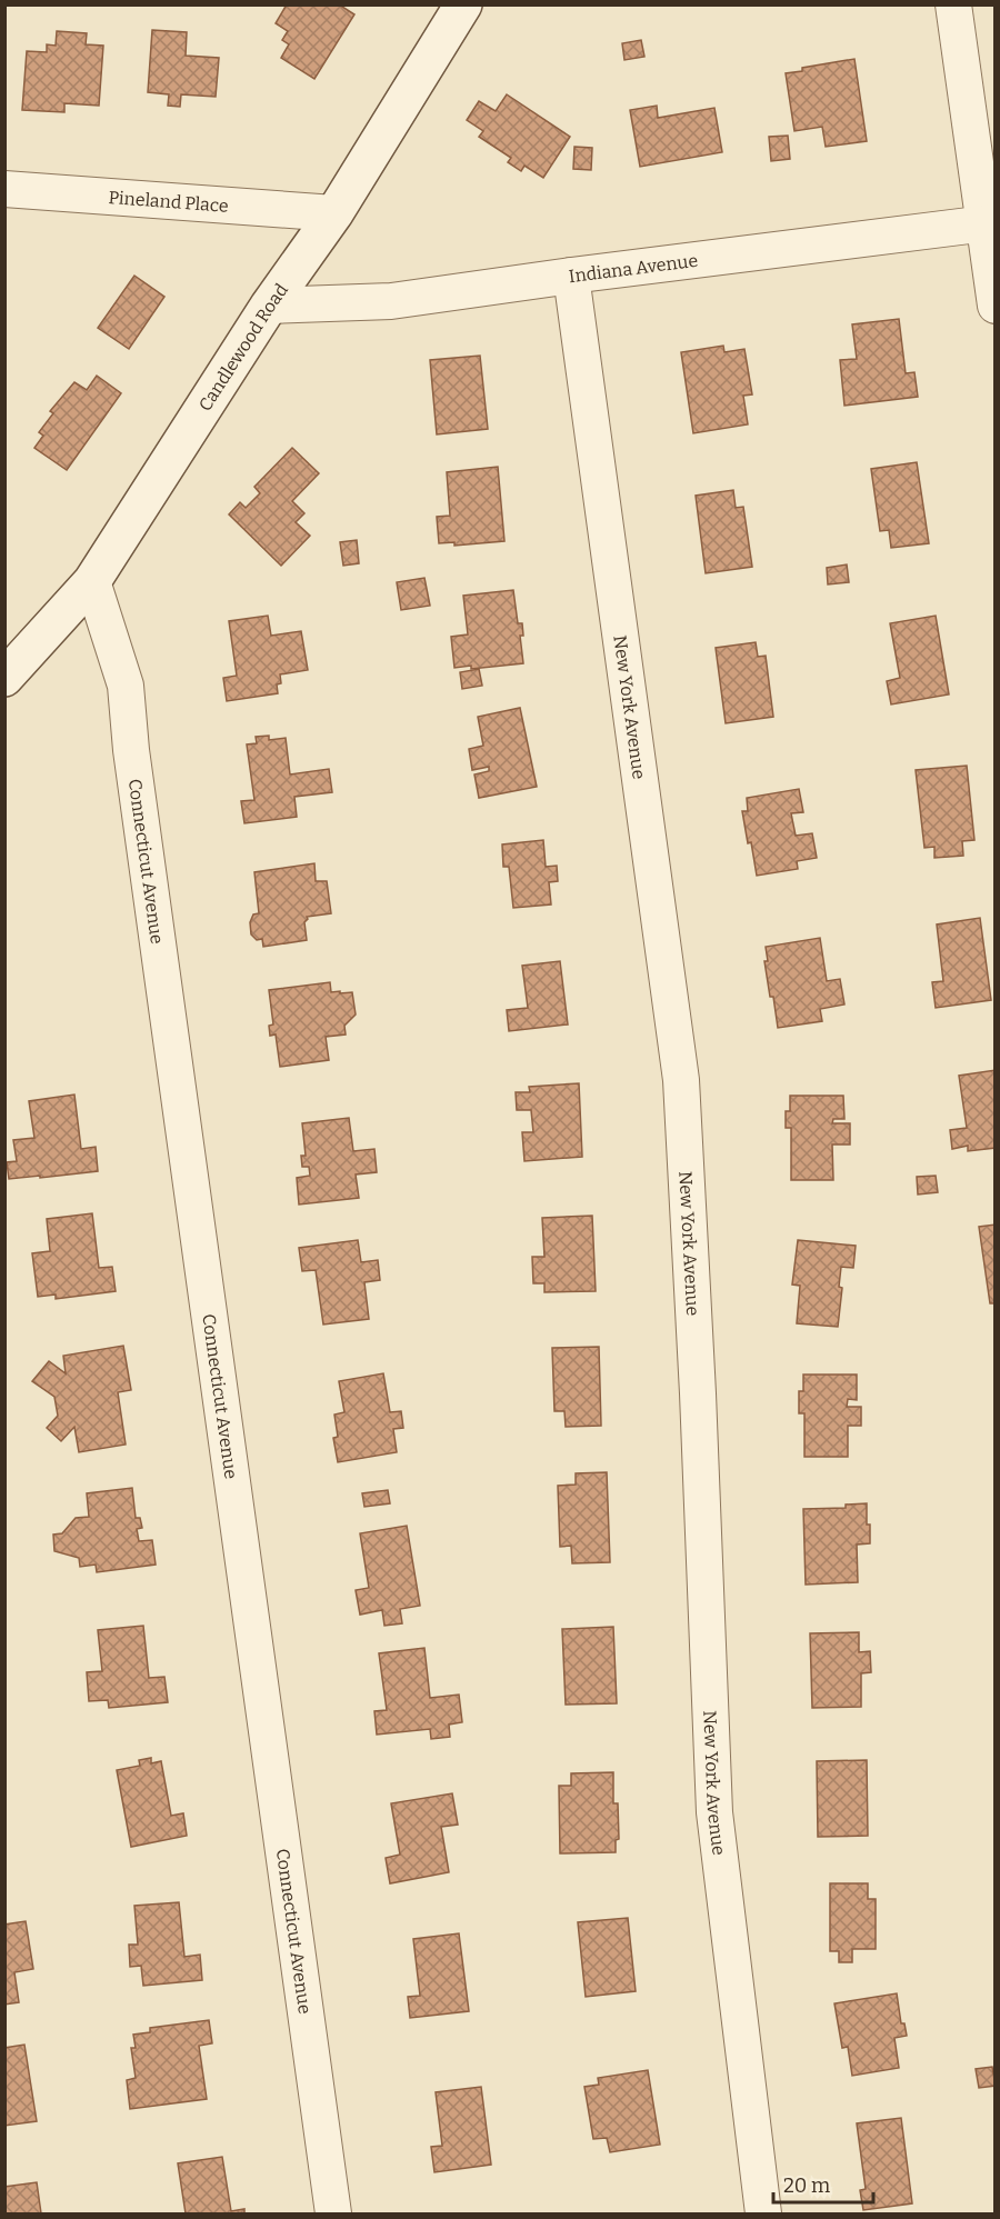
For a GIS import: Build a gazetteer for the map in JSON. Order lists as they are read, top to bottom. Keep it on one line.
{"streets":{"street":["Pineland Place","Indiana Avenue","Candlewood Road","New York Avenue","Connecticut Avenue"]},"crossings":[["Pineland Place","Candlewood Road"],["Indiana Avenue","Candlewood Road"],["Indiana Avenue","New York Avenue"],["Candlewood Road","Connecticut Avenue"]],"scale_bar":"20 m"}
